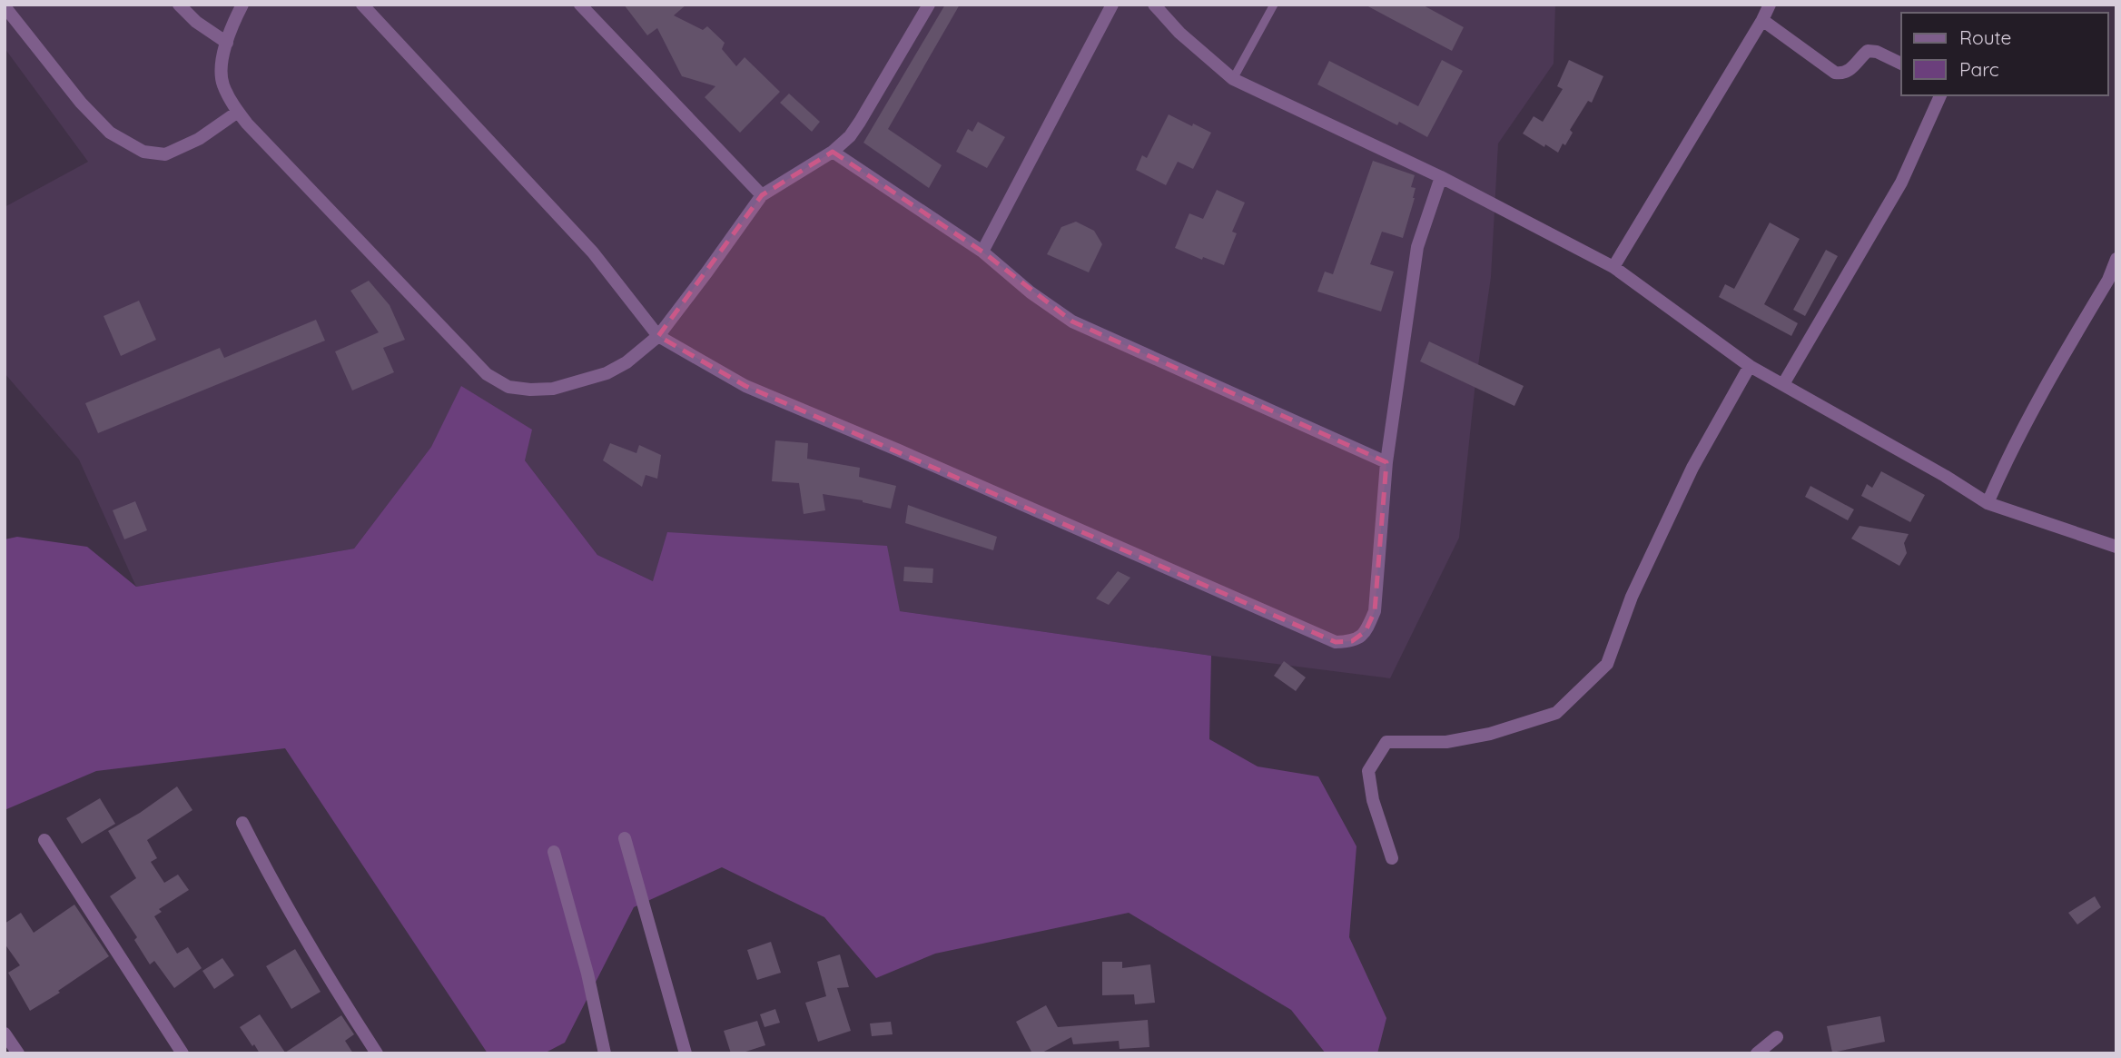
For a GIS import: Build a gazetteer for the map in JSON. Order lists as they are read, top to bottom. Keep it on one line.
{"legend":["Route","Parc"]}
